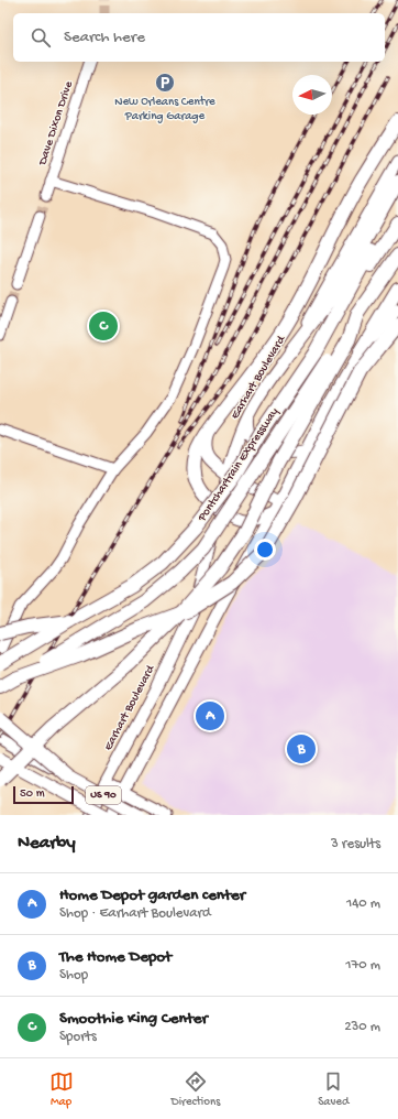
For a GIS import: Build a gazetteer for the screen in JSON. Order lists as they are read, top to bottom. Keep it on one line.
{"streets":{"highway":["Pontchartrain Expressway"],"main road":["Earhart Boulevard","US 90"],"street":["Dave Dixon Drive"]},"places":{"parking":["New Orleans Centre Parking Garage"]},"scale_bar":"50 m","north":"left","page":{"search":"Search here","pins":["C","A","B"],"scale":"50 m","heading":["Nearby","3 results"],"list":[{"mark":"A","name":"Home Depot garden center","note":"Shop · Earhart Boulevard","value":"140 m"},{"mark":"B","name":"The Home Depot","note":"Shop","value":"170 m"},{"mark":"C","name":"Smoothie King Center","note":"Sports","value":"230 m"}],"nav":["Map","Directions","Saved"]}}
